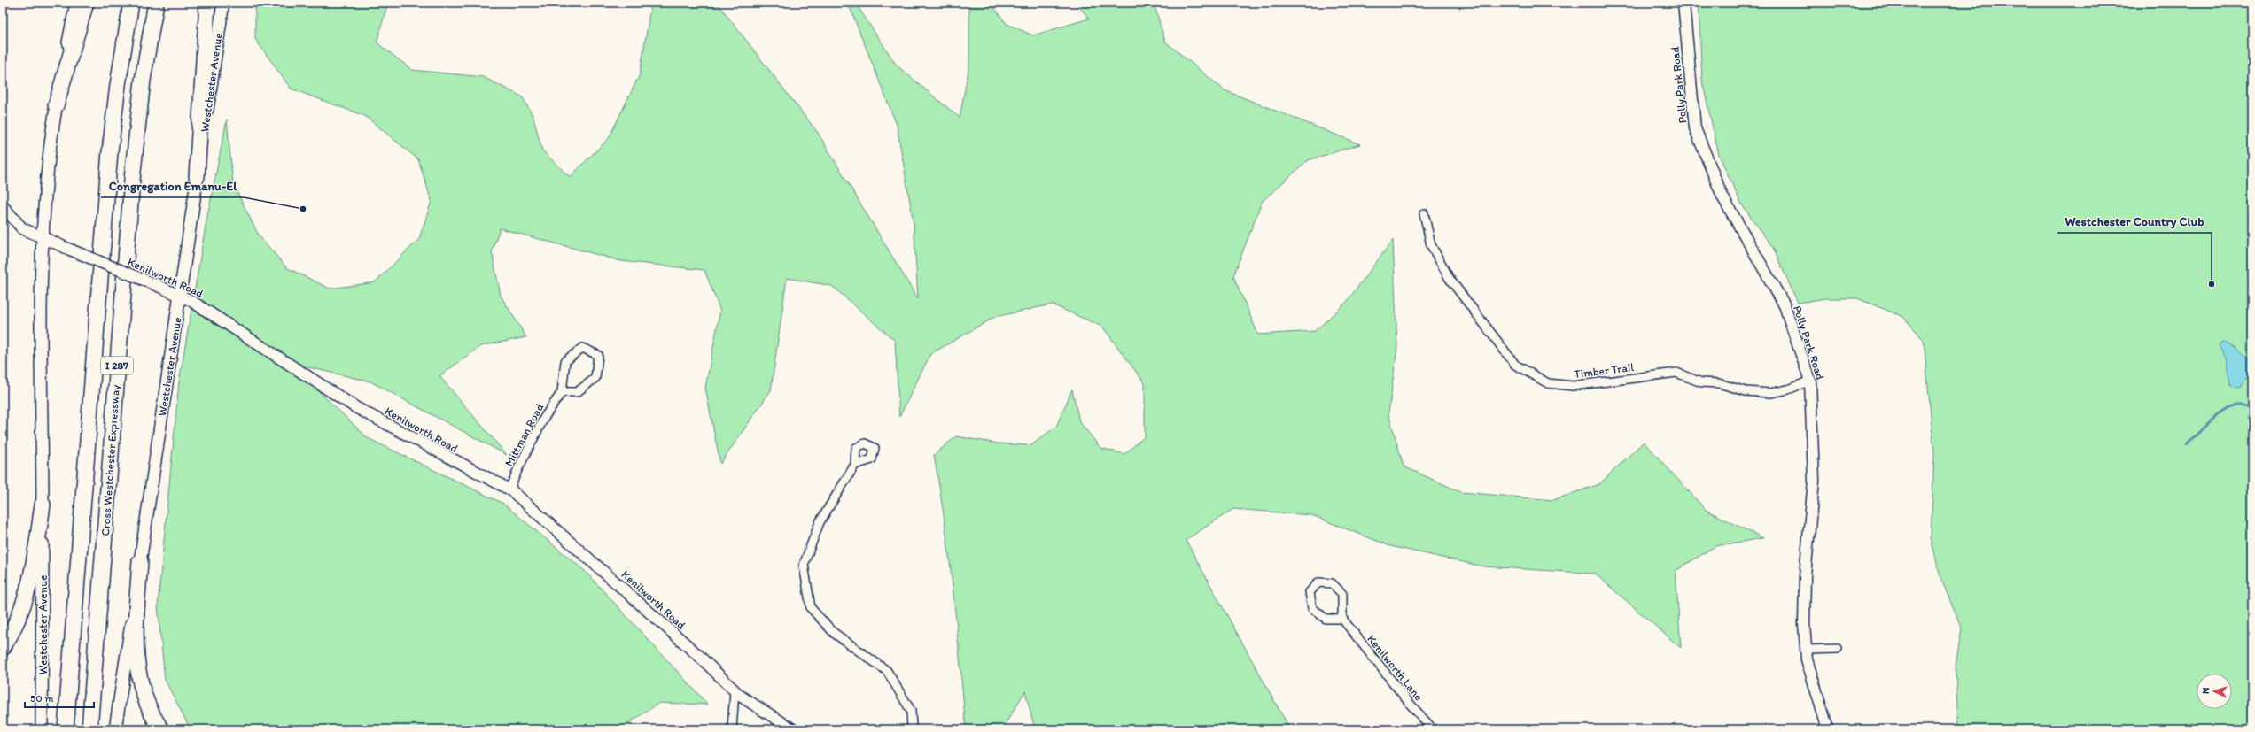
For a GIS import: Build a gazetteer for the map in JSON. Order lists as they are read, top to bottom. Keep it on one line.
{"streets":{"highway":["I 287","Cross Westchester Expressway"],"main road":["Westchester Avenue"],"street":["Polly Park Road","Kenilworth Road","Timber Trail","Mittman Road","Kenilworth Lane"]},"crossings":[["Westchester Avenue","Kenilworth Road"],["Polly Park Road","Timber Trail"],["Kenilworth Road","Mittman Road"]],"places":["Congregation Emanu-El","Westchester Country Club"],"scale_bar":"50 m","north":"left"}
